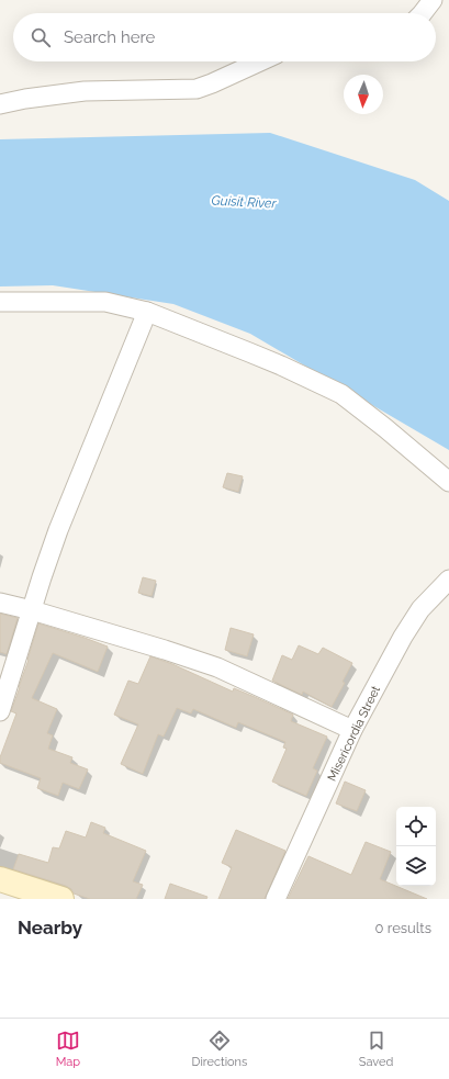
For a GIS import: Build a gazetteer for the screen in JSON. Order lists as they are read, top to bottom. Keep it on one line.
{"streets":{"street":["Misericordia Street"]},"water":["Guisit River"],"north":"bottom","page":{"search":"Search here","heading":["Nearby","0 results"],"nav":["Map","Directions","Saved"]}}
